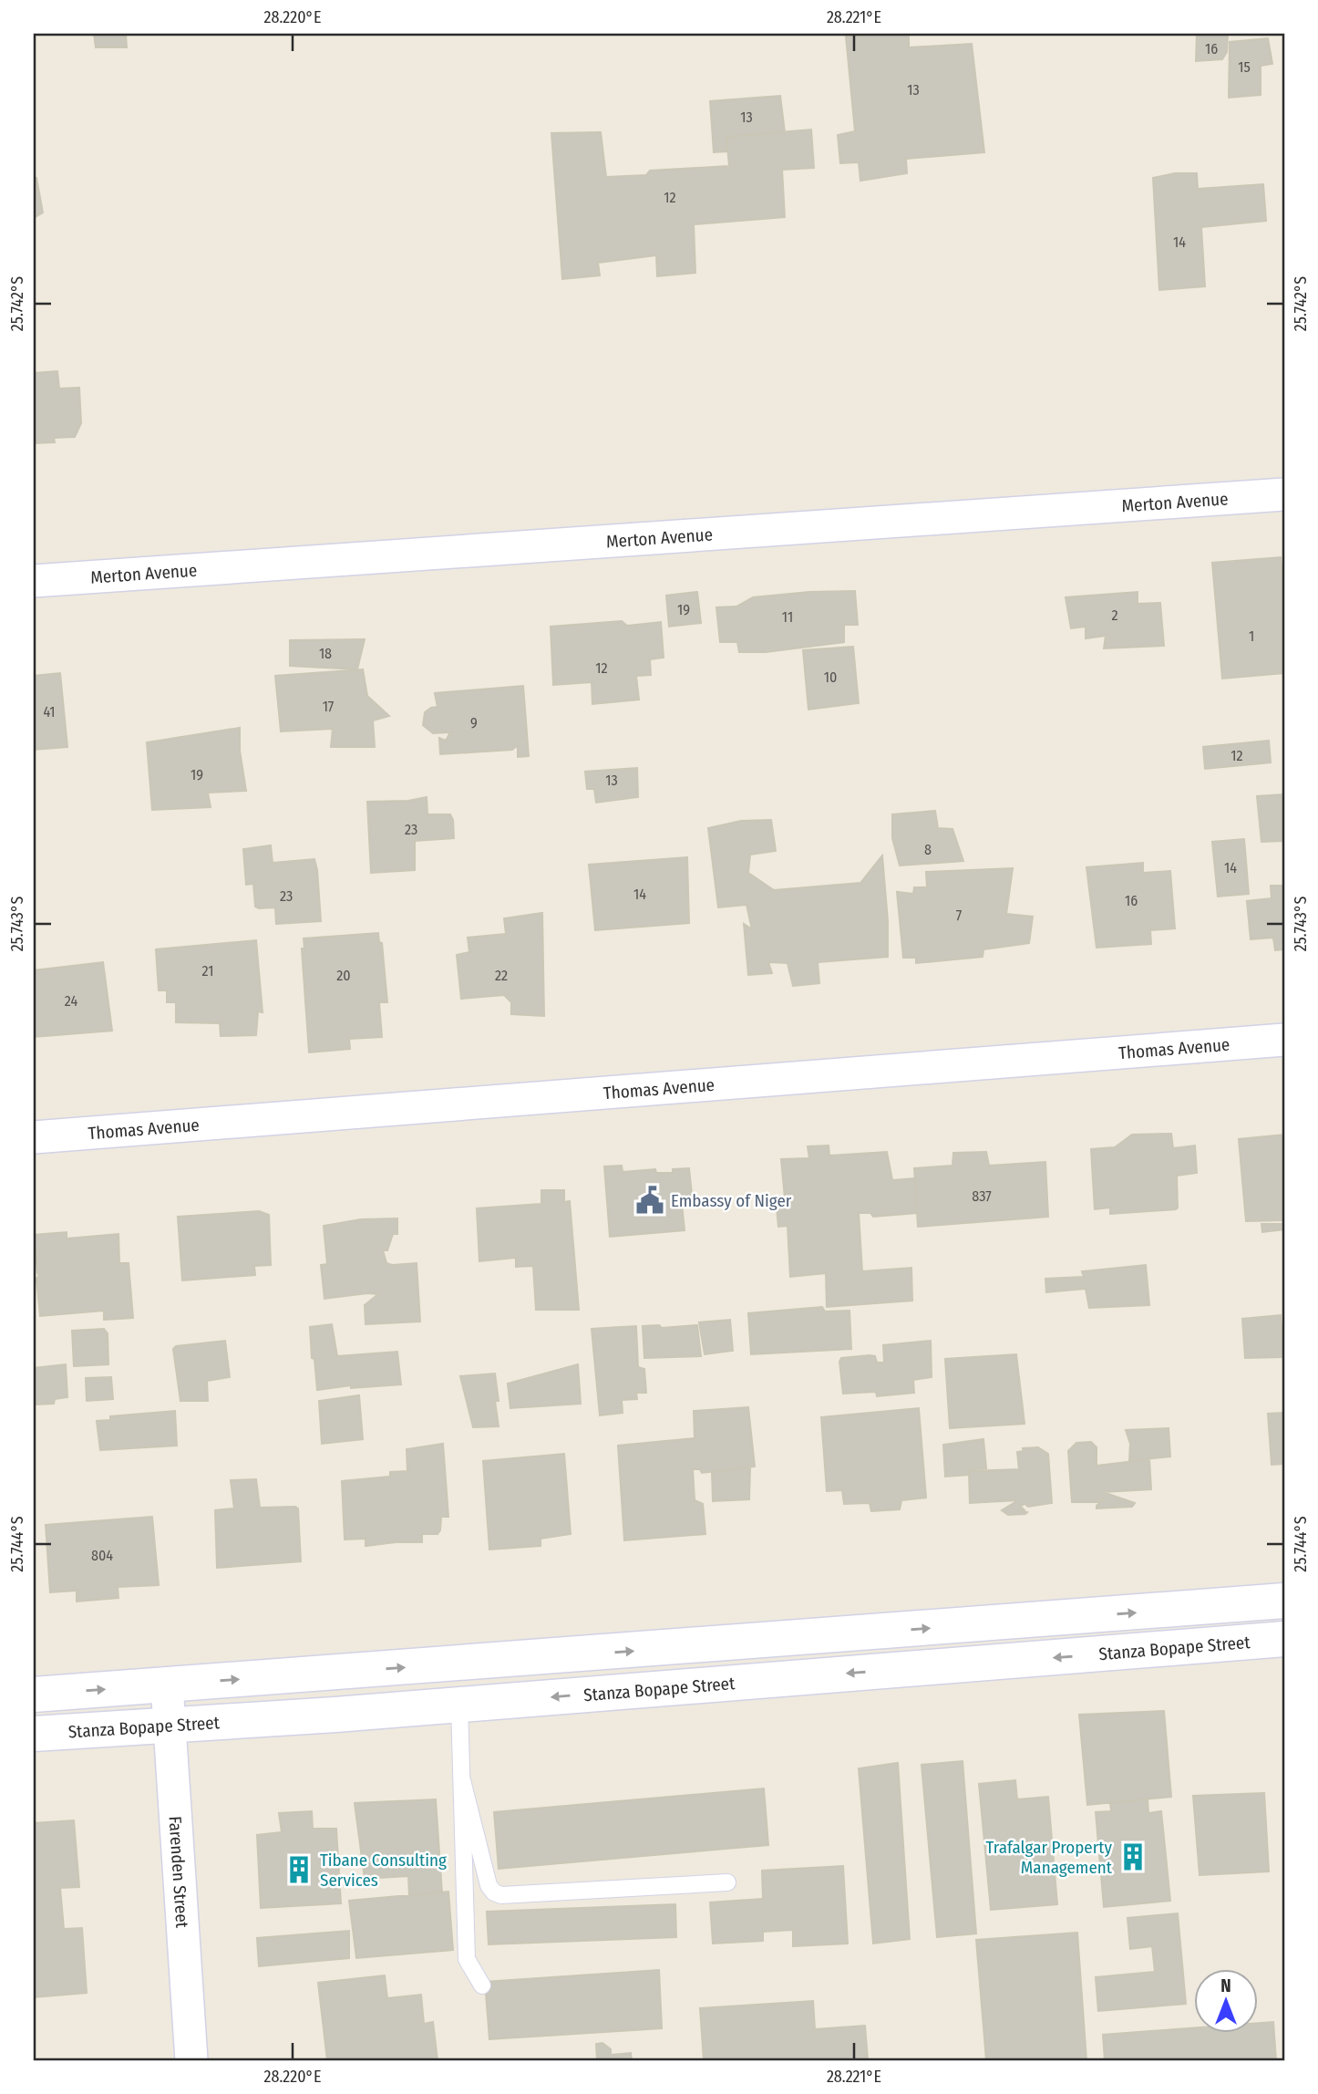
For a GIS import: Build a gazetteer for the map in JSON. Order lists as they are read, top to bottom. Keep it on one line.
{"streets":{"main road":["Stanza Bopape Street"],"street":["Merton Avenue","Thomas Avenue","Farenden Street"]},"crossings":[["Stanza Bopape Street","Farenden Street"]],"places":{"public building":["Embassy of Niger"],"building":["Trafalgar Property Management","Tibane Consulting Services"]},"house_numbers":["16","15","13","13","12","14","19","2","11","1","18","12","10","17","41","9","12","19","13","23","8","14","14","23","16","7","21","20","22","24","837","804"],"north":"top","coordinates":["28.220°E","28.221°E","25.742°S","25.743°S","25.744°S"]}
